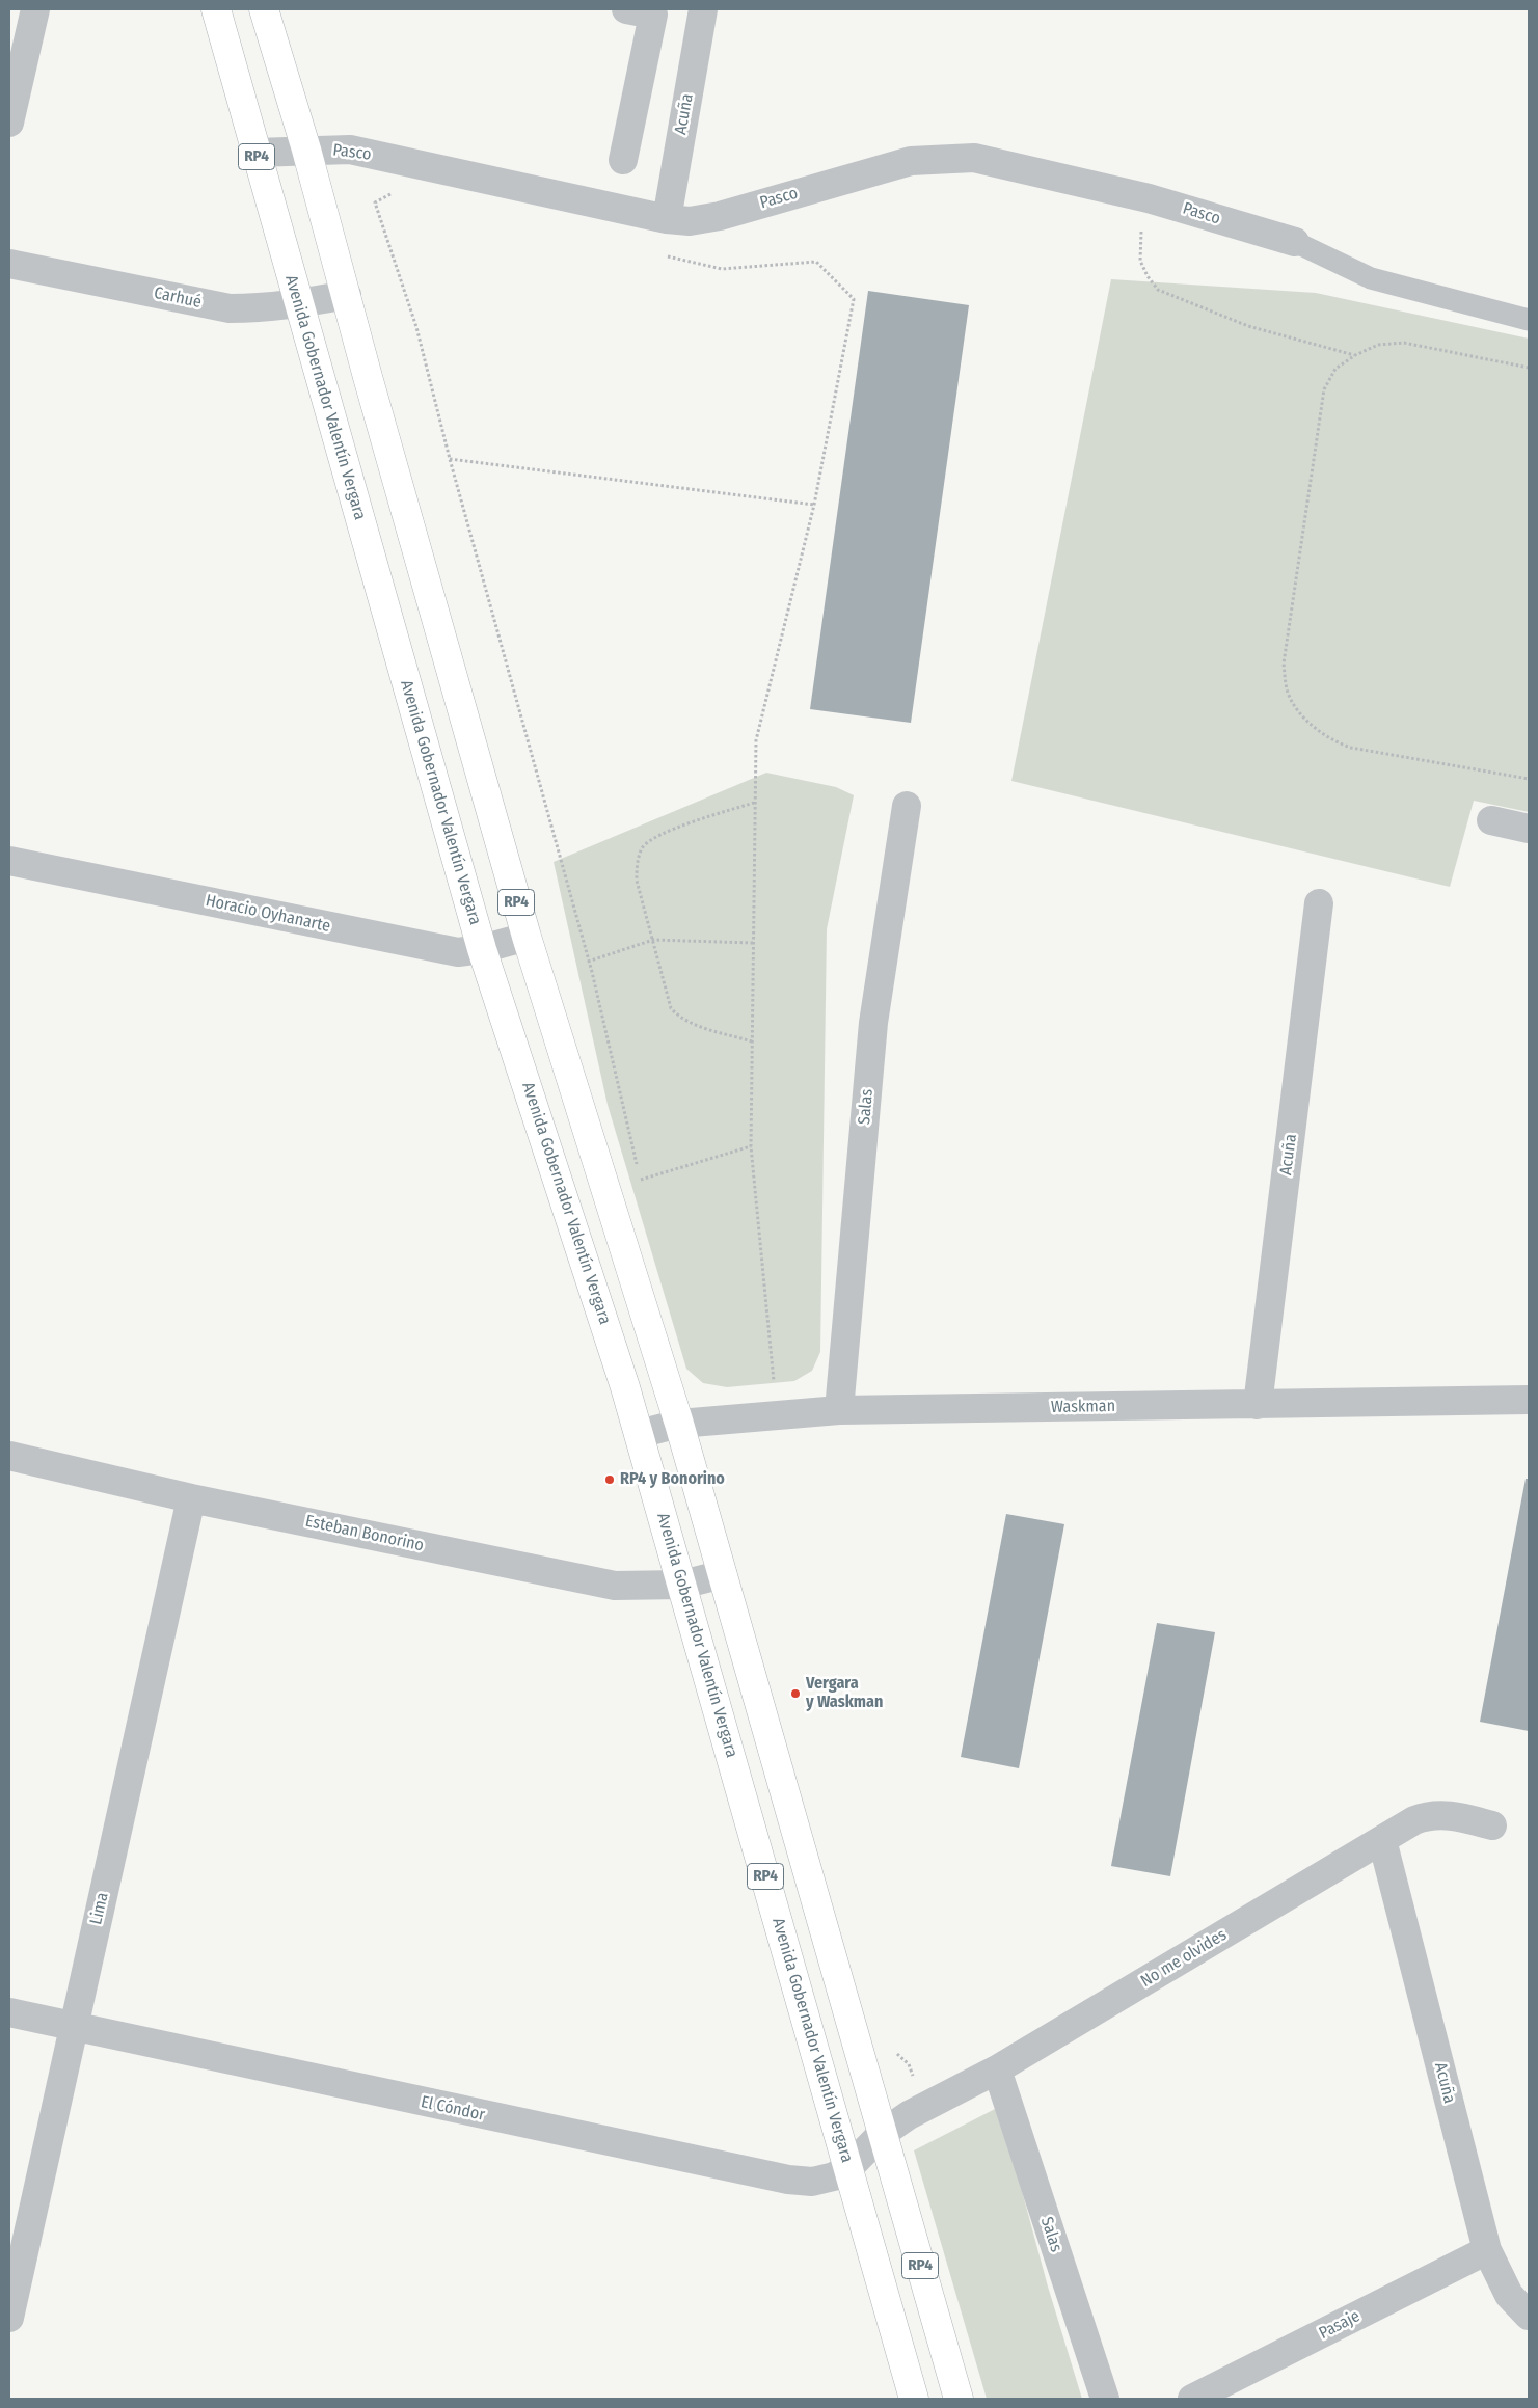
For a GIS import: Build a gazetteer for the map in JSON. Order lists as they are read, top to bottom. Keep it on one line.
{"streets":{"main road":["RP4","Avenida Gobernador Valentín Vergara"],"street":["Acuña","Pasco","Carhué","Horacio Oyhanarte","Salas","Waskman","Esteban Bonorino","Lima","No me olvides","El Cóndor","Pasaje"]},"crossings":[["Acuña","Pasco"],["Acuña","Waskman"],["Acuña","No me olvides"],["Acuña","Pasaje"],["Pasco","RP4"],["Pasco","Avenida Gobernador Valentín Vergara"],["RP4","Carhué"],["RP4","Horacio Oyhanarte"],["RP4","Waskman"],["RP4","Esteban Bonorino"],["RP4","No me olvides"],["RP4","El Cóndor"],["Carhué","Avenida Gobernador Valentín Vergara"],["Avenida Gobernador Valentín Vergara","Horacio Oyhanarte"],["Avenida Gobernador Valentín Vergara","Waskman"],["Avenida Gobernador Valentín Vergara","Esteban Bonorino"],["Avenida Gobernador Valentín Vergara","El Cóndor"],["Salas","Waskman"],["Salas","No me olvides"],["Esteban Bonorino","Lima"],["Lima","El Cóndor"],["No me olvides","El Cóndor"]],"places":["RP4 y Bonorino","Vergara y Waskman"]}
